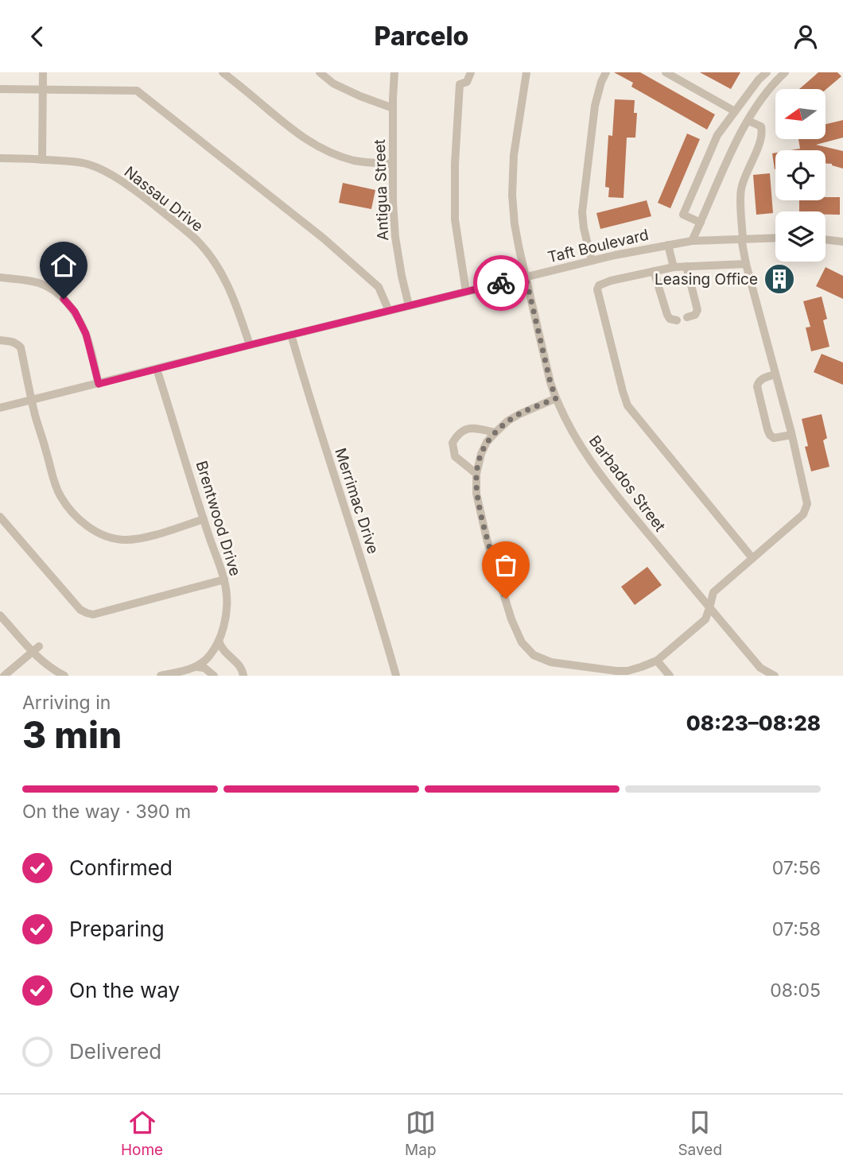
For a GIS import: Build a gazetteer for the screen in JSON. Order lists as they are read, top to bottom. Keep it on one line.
{"streets":{"street":["Antigua Street","Nassau Drive","Taft Boulevard","Barbados Street","Merrimac Drive","Brentwood Drive"]},"crossings":[["Antigua Street","Taft Boulevard"],["Nassau Drive","Taft Boulevard"],["Taft Boulevard","Barbados Street"],["Taft Boulevard","Merrimac Drive"],["Taft Boulevard","Brentwood Drive"]],"places":{"building":["Leasing Office"]},"north":"left","page":{"header":"Parcelo","heading":["3 min","Arriving in","08:23–08:28"],"bar":"On the way · 390 m","list":[["Confirmed","07:56"],["Preparing","07:58"],["On the way","08:05"],"Delivered"],"tabs":["Home","Map","Saved"]}}
